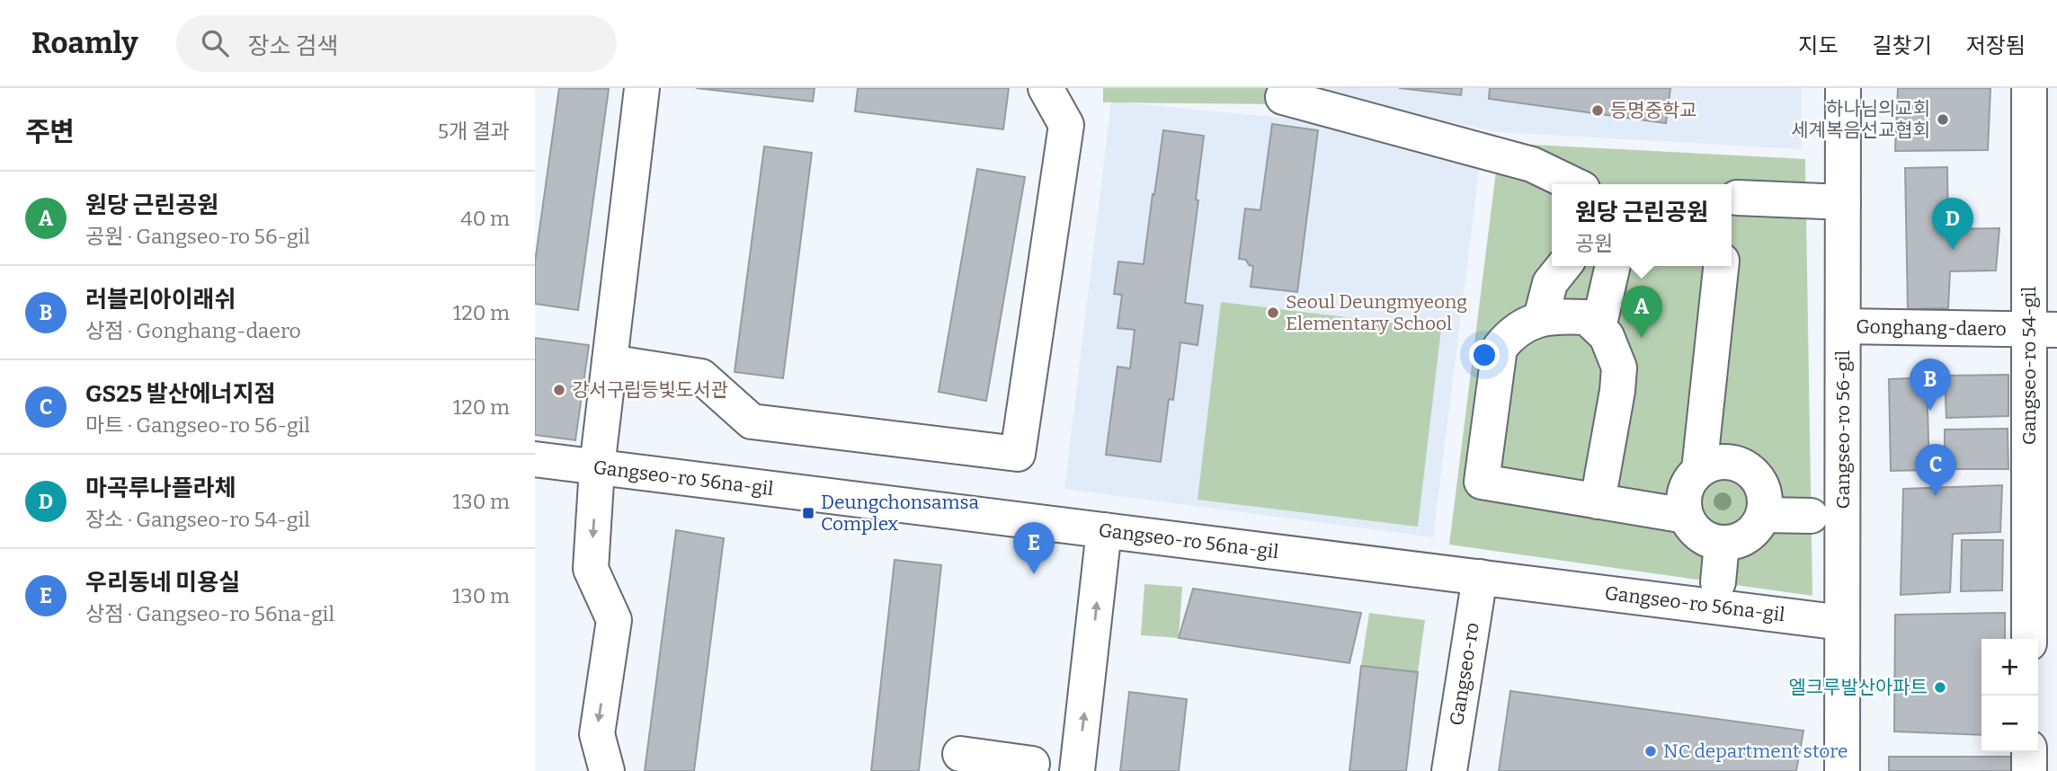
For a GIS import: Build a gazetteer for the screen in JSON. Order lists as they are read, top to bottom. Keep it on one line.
{"streets":{"street":["Gonghang-daero","Gangseo-ro 54-gil","Gangseo-ro 56-gil","Gangseo-ro 56na-gil","Gangseo-ro"]},"crossings":[["Gonghang-daero","Gangseo-ro 54-gil"],["Gonghang-daero","Gangseo-ro 56-gil"],["Gangseo-ro 56-gil","Gangseo-ro 56na-gil"],["Gangseo-ro 56na-gil","Gangseo-ro"]],"places":{"other":["등명중학교","하나님의교회 세계복음선교협회","Seoul Deungmyeong Elementary School","강서구립등빛도서관","엘크루발산아파트","NC department store"],"transit":["Deungchonsamsa Complex"]},"page":{"header":"Roamly","search":"장소 검색","nav":["지도","길찾기","저장됨"],"heading":["주변","5개 결과"],"list":[{"mark":"A","name":"원당 근린공원","note":"공원 · Gangseo-ro 56-gil","value":"40 m"},{"mark":"B","name":"러블리아이래쉬","note":"상점 · Gonghang-daero","value":"120 m"},{"mark":"C","name":"GS25 발산에너지점","note":"마트 · Gangseo-ro 56-gil","value":"120 m"},{"mark":"D","name":"마곡루나플라체","note":"장소 · Gangseo-ro 54-gil","value":"130 m"},{"mark":"E","name":"우리동네 미용실","note":"상점 · Gangseo-ro 56na-gil","value":"130 m"}],"popup":["원당 근린공원","공원"],"pins":["D","A","B","C","E"],"map_buttons":["+","−"]}}
